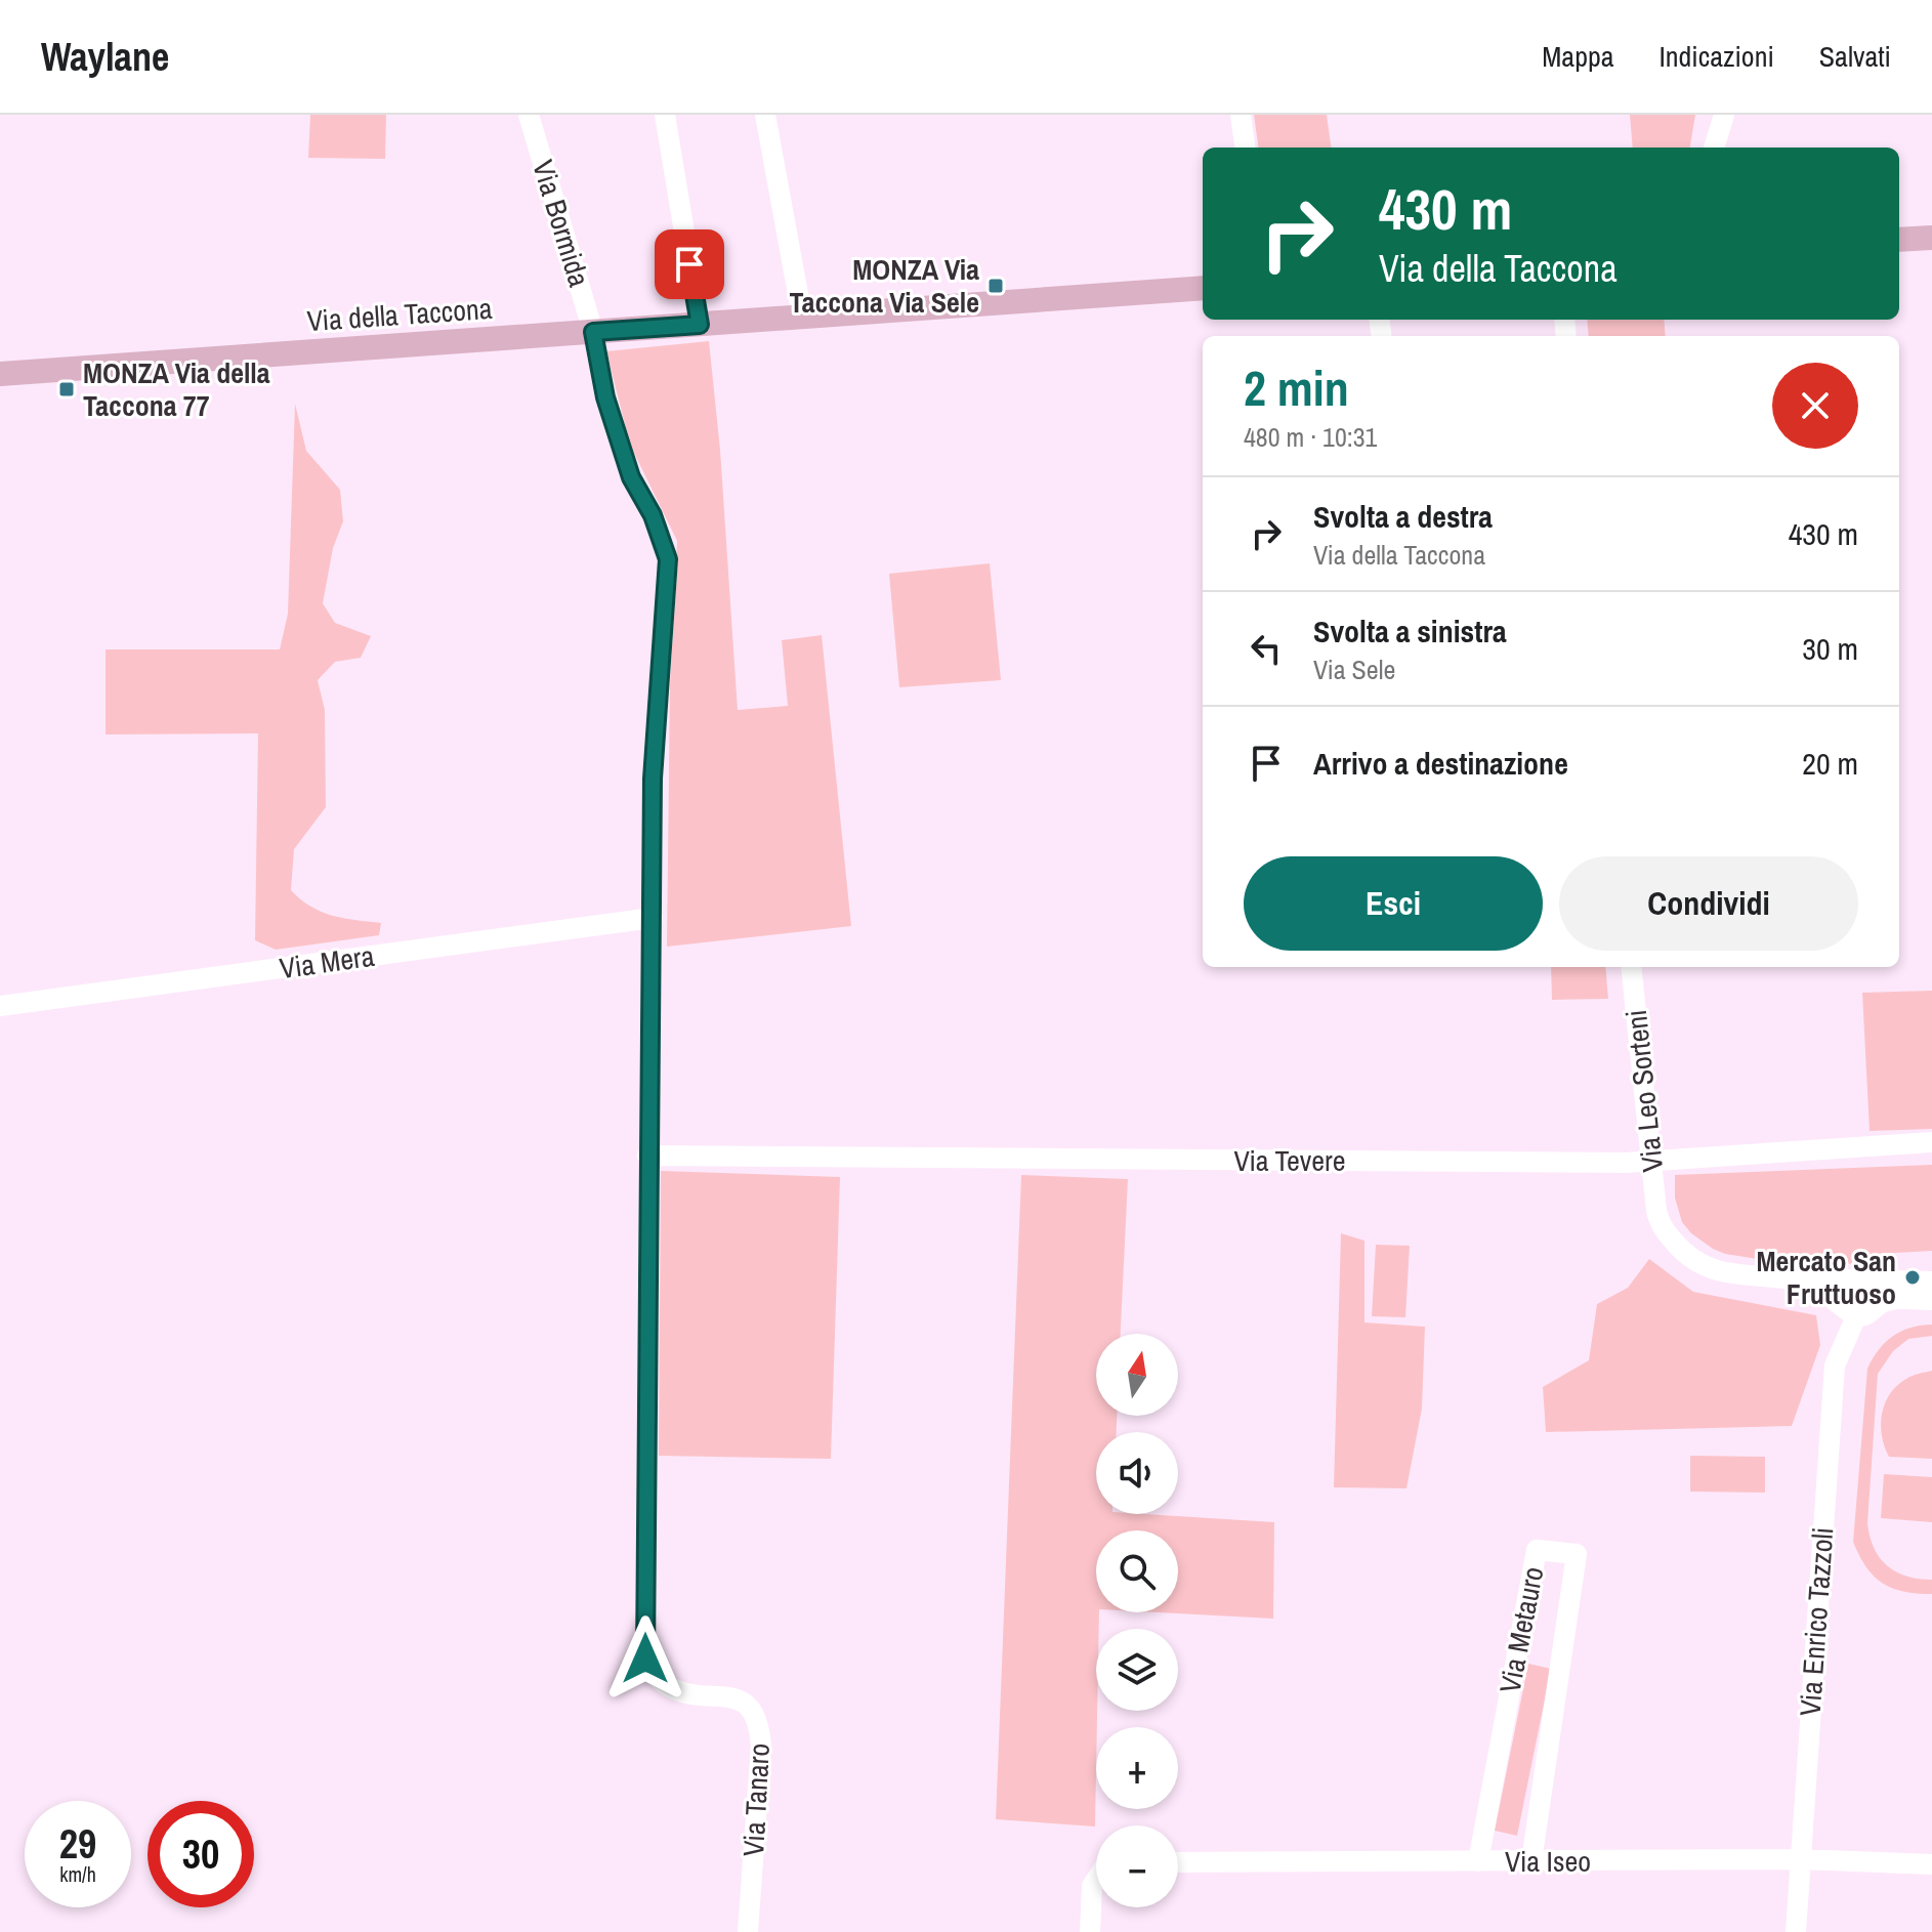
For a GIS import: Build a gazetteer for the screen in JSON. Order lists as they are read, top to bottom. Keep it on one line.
{"streets":{"main road":["Via della Taccona"],"street":["Via Bormida","Via Mera","Via Leo Sorteni","Via Tevere","Via Enrico Tazzoli","Via Metauro","Via Tanaro","Via Iseo"]},"crossings":[["Via Bormida","Via della Taccona"],["Via Bormida","Via Tanaro"],["Via della Taccona","Via Tanaro"],["Via Mera","Via Tanaro"],["Via Leo Sorteni","Via Tevere"],["Via Tevere","Via Tanaro"],["Via Enrico Tazzoli","Via Iseo"],["Via Metauro","Via Iseo"]],"places":{"transit":["MONZA Via Taccona Via Sele","MONZA Via della Taccona 77"],"other":["Mercato San Fruttuoso"]},"north":"top","page":{"header":"Waylane","nav":["Mappa","Indicazioni","Salvati"],"turn":["430 m","Via della Taccona"],"heading":["2 min","480 m · 10:31"],"list":[{"name":"Svolta a destra","note":"Via della Taccona","value":"430 m"},{"name":"Svolta a sinistra","note":"Via Sele","value":"30 m"},{"name":"Arrivo a destinazione","value":"20 m"}],"buttons":["Esci","Condividi"],"map_buttons":["+","−"],"speed":"29 km/h","limit":"30"}}
